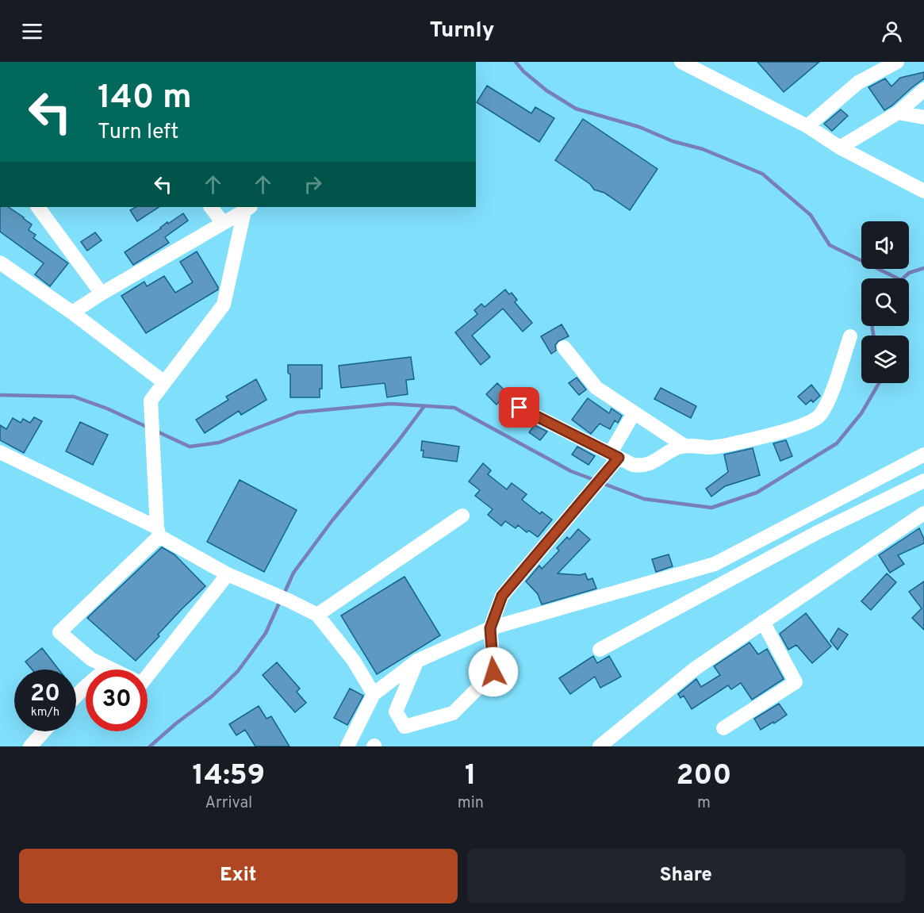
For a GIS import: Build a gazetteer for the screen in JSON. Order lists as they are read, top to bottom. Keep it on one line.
{"page":{"header":"Turnly","turn":["140 m","Turn left"],"speed":"20 km/h","limit":"30","eta":["14:59","Arrival","1","min","200","m"],"buttons":["Exit","Share"]}}
